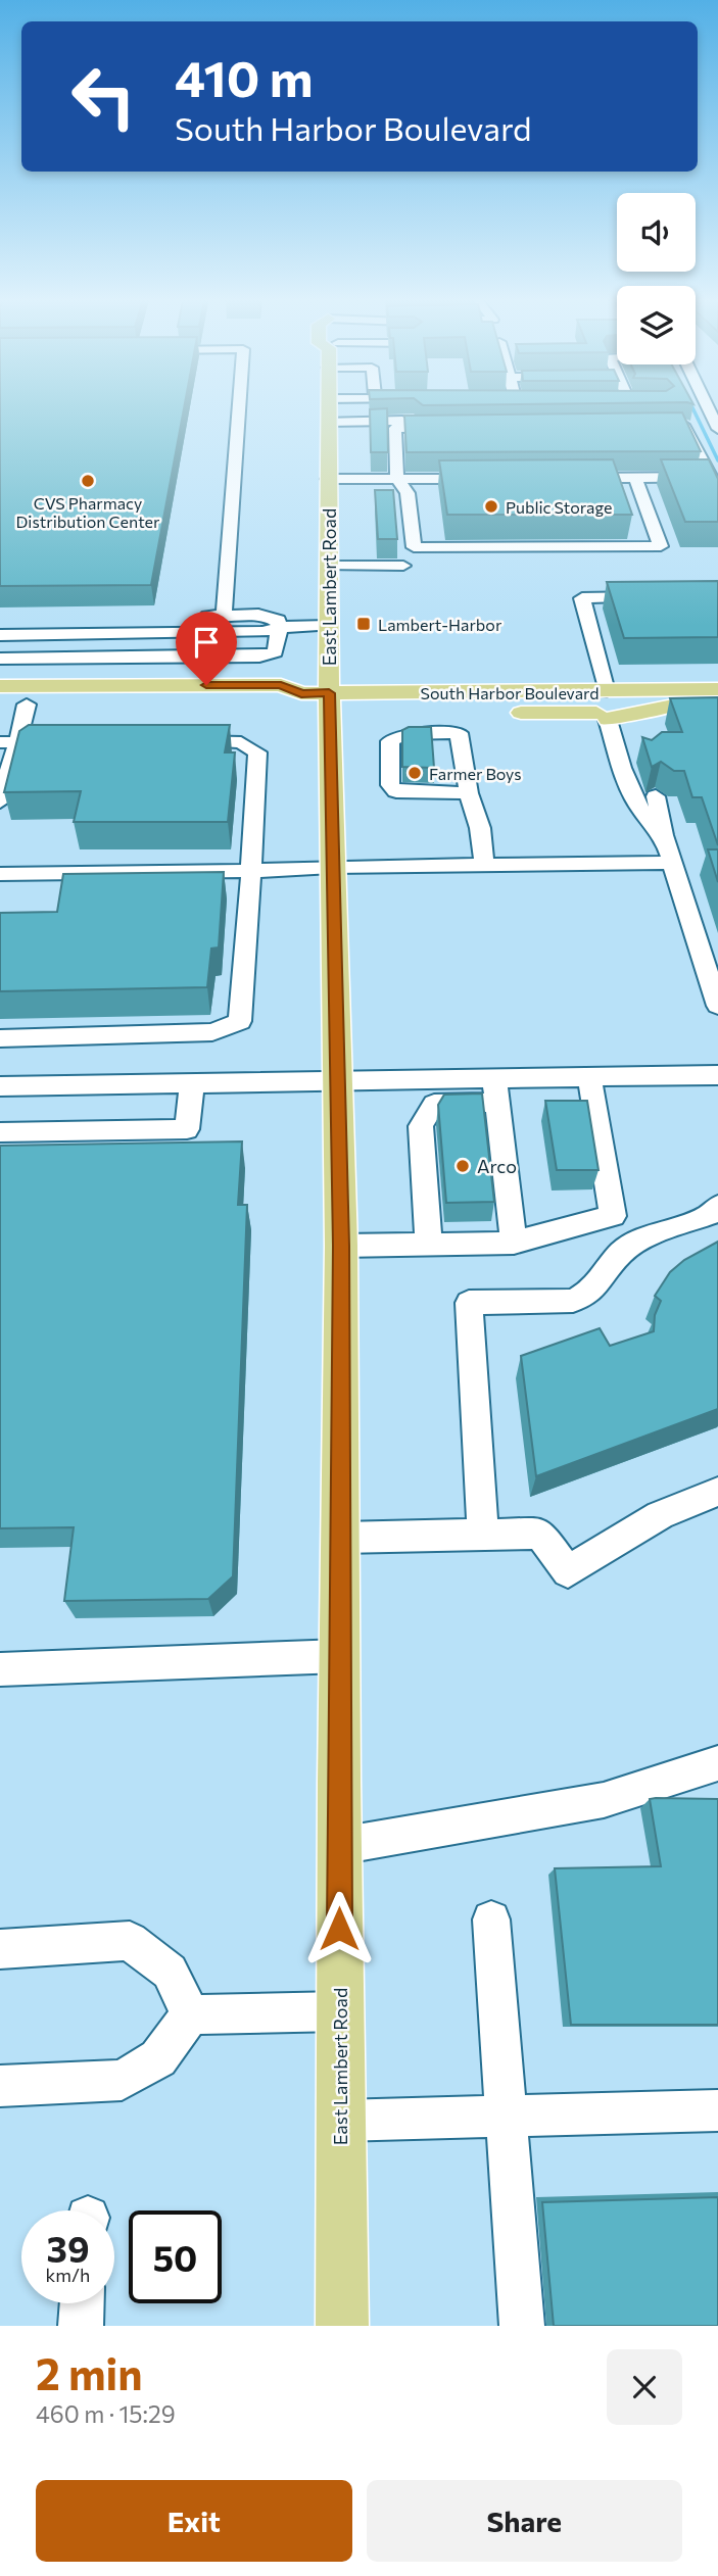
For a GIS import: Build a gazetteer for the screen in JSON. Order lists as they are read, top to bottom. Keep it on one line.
{"streets":{"main road":["East Lambert Road","South Harbor Boulevard"]},"crossings":[["East Lambert Road","South Harbor Boulevard"]],"places":{"other":["CVS Pharmacy Distribution Center","Public Storage","Farmer Boys","Arco"],"transit":["Lambert-Harbor"]},"page":{"turn":["410 m","South Harbor Boulevard"],"speed":"39 km/h","limit":"50","heading":["2 min","460 m · 15:29"],"buttons":["Exit","Share"]}}
